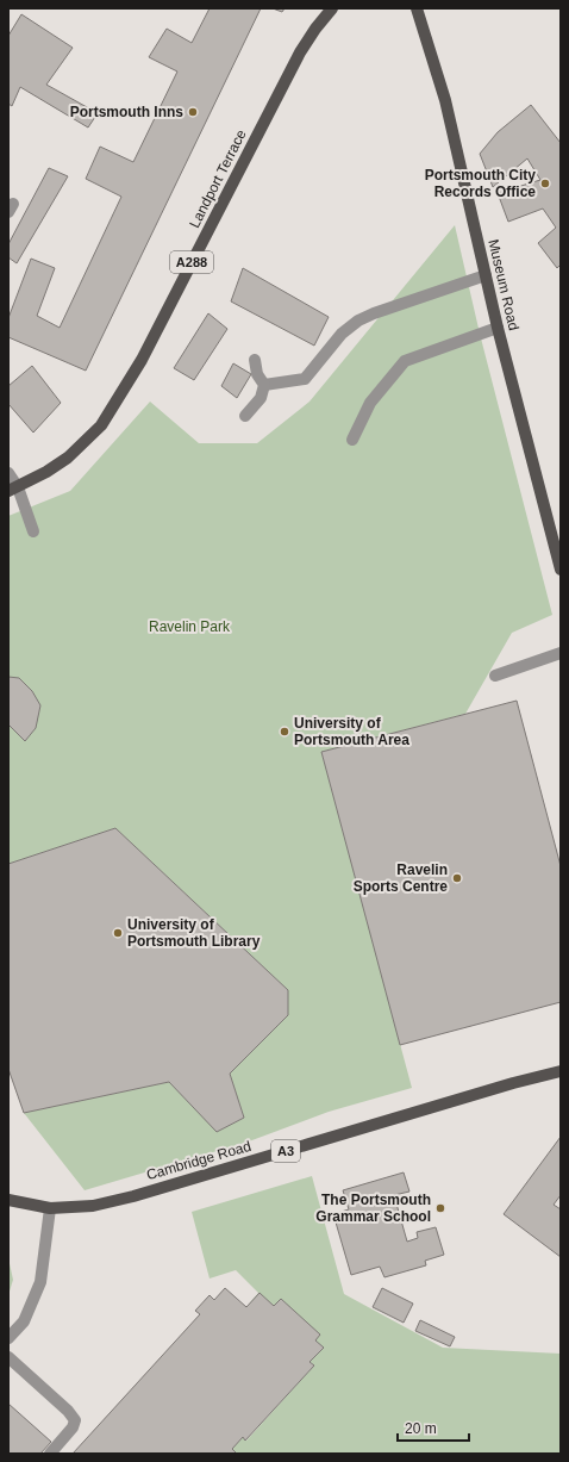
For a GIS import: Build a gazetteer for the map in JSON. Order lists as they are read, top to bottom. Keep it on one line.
{"streets":{"main road":["Landport Terrace","A288","Museum Road","A3","Cambridge Road"]},"parks":["Ravelin Park"],"places":["Portsmouth Inns","Portsmouth City Records Office","University of Portsmouth Area","Ravelin Sports Centre","University of Portsmouth Library","The Portsmouth Grammar School"],"scale_bar":"20 m"}
